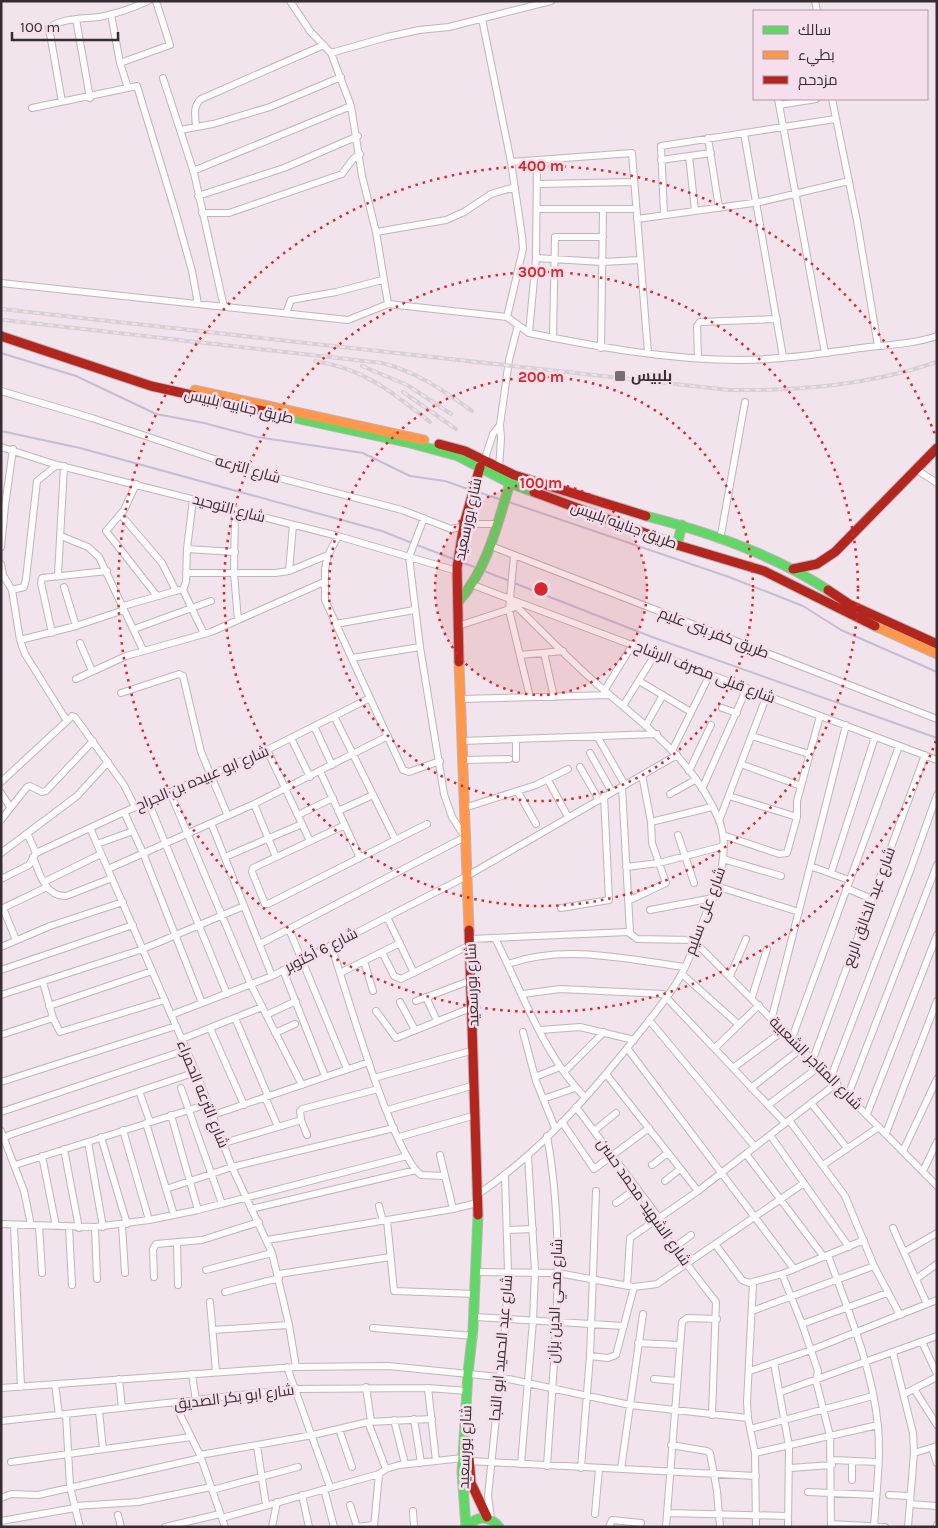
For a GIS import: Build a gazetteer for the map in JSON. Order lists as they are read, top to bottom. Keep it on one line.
{"streets":{"main road":["طريق جنابيه بلبيس","شارع بورسعيد"],"street":["شارع الترعه","شارع التوحيد","طريق كفر بنى عليم","شارع قبلى مصرف الرشاح","شارع ابو عبيده بن الجراح","شارع عبد الخالق الربع","شارع على سليم","شارع 6 أكتوبر","شارع المتاجر الشعبية","شارع الترعه الحمراء","شارع الشهيد محمد حسن","شارع محي الدين بزان","شارع عبد الحميد ابو النجا","شارع ابو بكر الصديق"]},"crossings":[["طريق جنابيه بلبيس","شارع بورسعيد"],["شارع الترعه","شارع بورسعيد"],["شارع التوحيد","شارع بورسعيد"],["شارع بورسعيد","طريق كفر بنى عليم"],["شارع بورسعيد","شارع قبلى مصرف الرشاح"],["شارع بورسعيد","شارع على سليم"],["شارع بورسعيد","شارع 6 أكتوبر"],["شارع بورسعيد","شارع عبد الحميد ابو النجا"],["شارع بورسعيد","شارع ابو بكر الصديق"],["شارع قبلى مصرف الرشاح","شارع عبد الخالق الربع"],["شارع قبلى مصرف الرشاح","شارع على سليم"],["شارع ابو عبيده بن الجراح","شارع الترعه الحمراء"],["شارع عبد الخالق الربع","شارع المتاجر الشعبية"],["شارع على سليم","شارع 6 أكتوبر"],["شارع على سليم","شارع المتاجر الشعبية"],["شارع على سليم","شارع الترعه الحمراء"],["شارع على سليم","شارع الشهيد محمد حسن"],["شارع على سليم","شارع محي الدين بزان"],["شارع على سليم","شارع عبد الحميد ابو النجا"],["شارع 6 أكتوبر","شارع الترعه الحمراء"],["شارع الترعه الحمراء","شارع ابو بكر الصديق"],["شارع الشهيد محمد حسن","شارع ابو بكر الصديق"],["شارع محي الدين بزان","شارع ابو بكر الصديق"],["شارع عبد الحميد ابو النجا","شارع ابو بكر الصديق"]],"places":{"transit":["بلبيس"]},"legend":["سالك","بطيء","مزدحم"],"scale_bar":"100 m","rings":["400 m","300 m","200 m","100 m"]}
